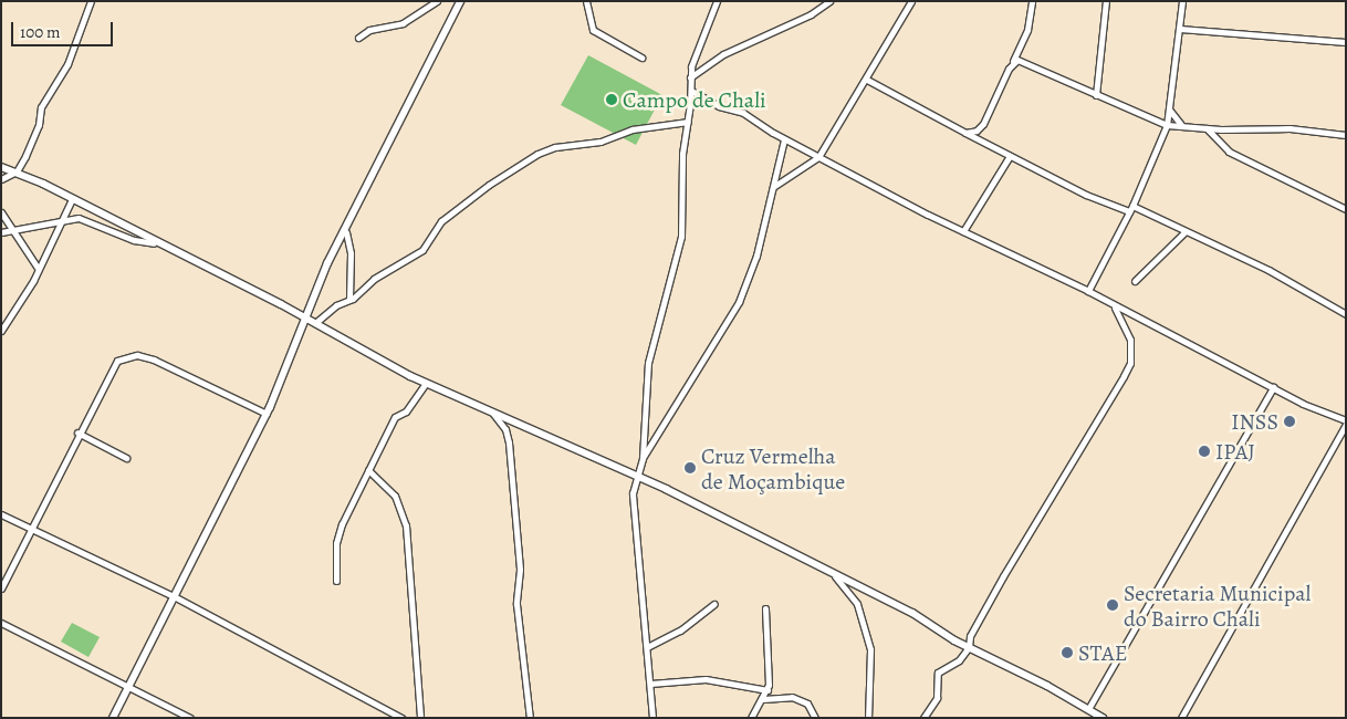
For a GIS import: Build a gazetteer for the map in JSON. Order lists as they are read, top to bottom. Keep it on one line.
{"places":["Campo de Chali","INSS","IPAJ","Cruz Vermelha de Moçambique","Secretaria Municipal do Bairro Chali","STAE"],"scale_bar":"100 m"}
